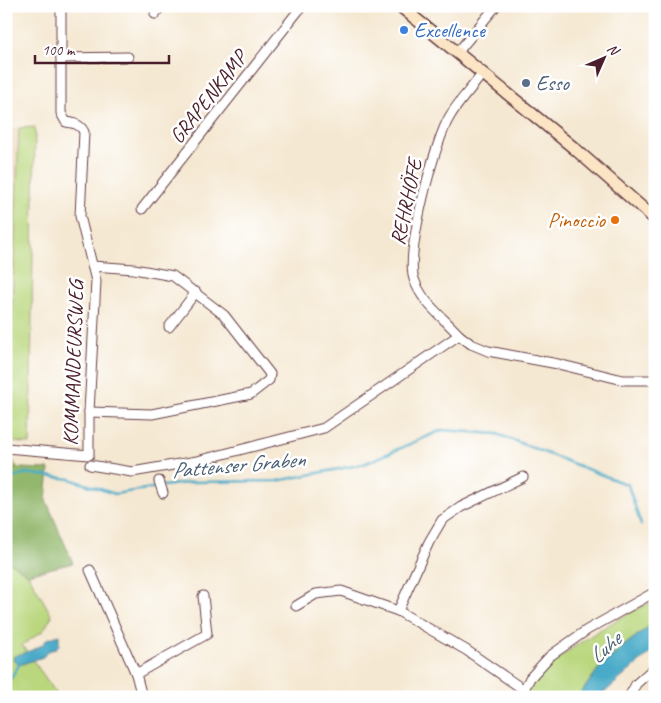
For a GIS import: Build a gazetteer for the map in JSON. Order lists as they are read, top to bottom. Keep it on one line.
{"streets":{"street":["GRAPENKAMP","REHRHÖFE","KOMMANDEURSWEG"]},"water":["Pattenser Graben","Luhe"],"places":["Excellence","Esso","Pinoccio"],"scale_bar":"100 m","north":"top right"}
